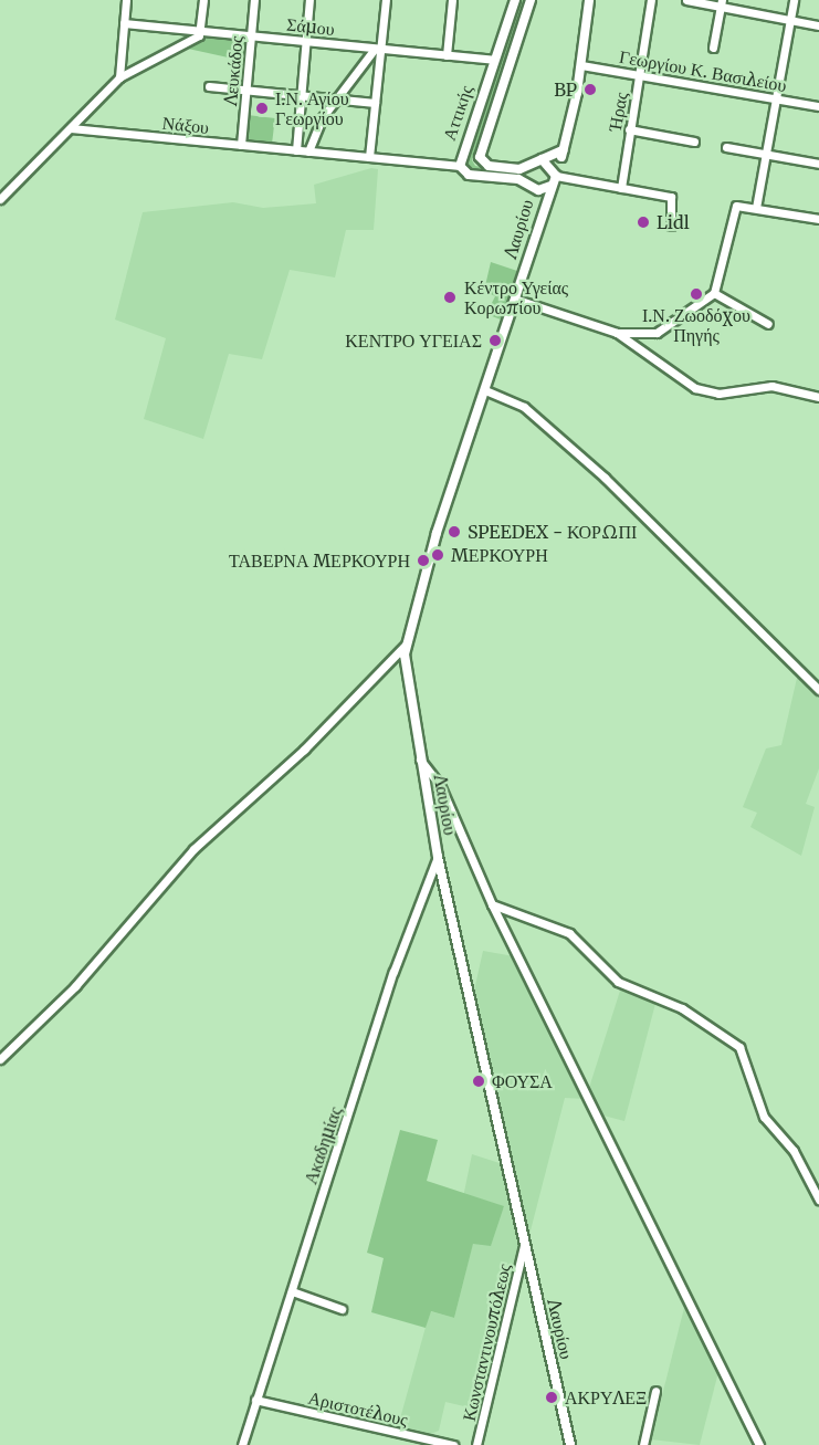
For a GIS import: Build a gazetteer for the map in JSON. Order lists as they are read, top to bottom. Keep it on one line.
{"streets":{"main road":["Αττικής","Λαυρίου"],"street":["Σάμου","Λευκάδος","Γεωργίου Κ. Βασιλείου","Ήρας","Νάξου","Ακαδημίας","Κωνσταντινουπόλεως","Αριστοτέλους"]},"crossings":[["Σάμου","Λευκάδος"],["Σάμου","Αττικής"],["Λευκάδος","Νάξου"],["Γεωργίου Κ. Βασιλείου","Ήρας"],["Αττικής","Νάξου"],["Αττικής","Λαυρίου"],["Λαυρίου","Ακαδημίας"],["Λαυρίου","Κωνσταντινουπόλεως"],["Ακαδημίας","Αριστοτέλους"]],"places":["BP","Ι.Ν. Αγίου Γεωργίου","Lidl","Ι.Ν. Ζωοδόχου Πηγής","Κέντρο Υγείας Κορωπίου","ΚΕΝΤΡΟ ΥΓΕΙΑΣ","SPEEDEX - ΚΟΡΩΠΙ","ΜΕΡΚΟΥΡΗ","ΤΑΒΕΡΝΑ ΜΕΡΚΟΥΡΗ","ΦΟΥΣΑ","ΑΚΡΥΛΕΞ"]}
